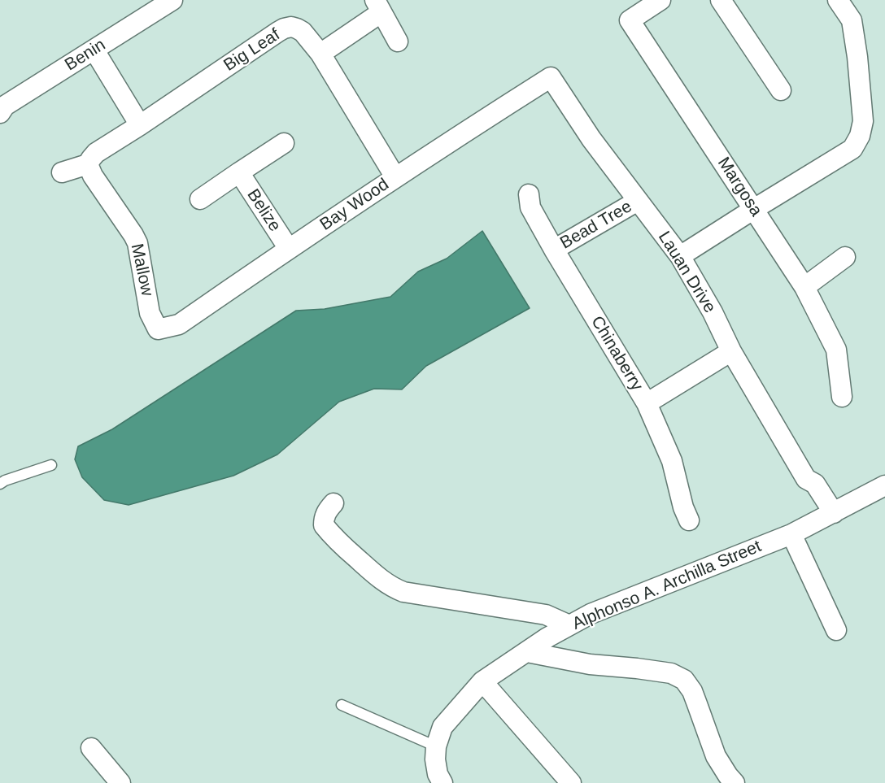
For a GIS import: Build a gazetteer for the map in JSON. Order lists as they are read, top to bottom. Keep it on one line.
{"streets":{"street":["Big Leaf","Benin","Margosa","Bay Wood","Belize","Bead Tree","Mallow","Lauan Drive","Chinaberry","Alphonso A. Archilla Street"]},"crossings":[["Big Leaf","Bay Wood"],["Big Leaf","Mallow"],["Bay Wood","Belize"],["Bay Wood","Mallow"],["Bay Wood","Lauan Drive"],["Bead Tree","Lauan Drive"],["Bead Tree","Chinaberry"],["Lauan Drive","Alphonso A. Archilla Street"]]}
